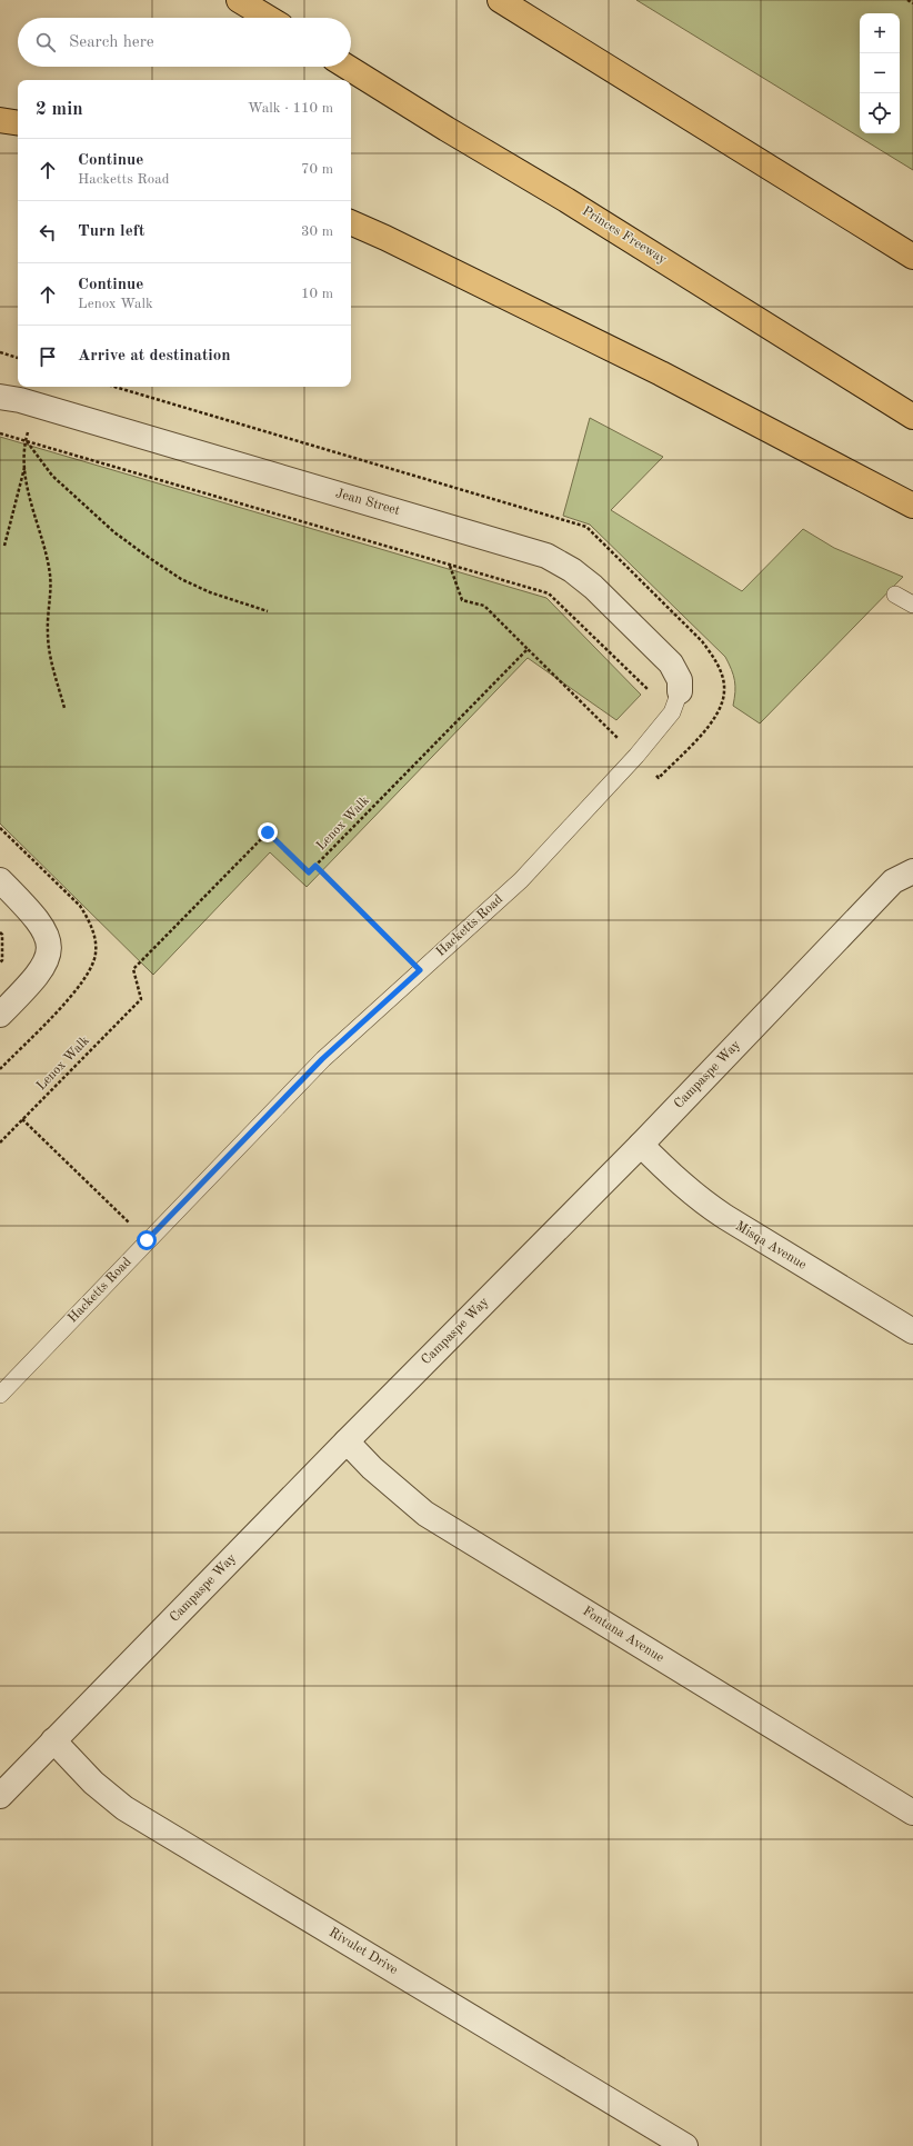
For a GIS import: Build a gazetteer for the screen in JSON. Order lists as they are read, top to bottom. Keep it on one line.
{"streets":{"highway":["Princes Freeway"],"street":["Jean Street","Campaspe Way","Misqa Avenue","Fontana Avenue","Rivulet Drive"],"lane":["Hacketts Road"],"path":["Lenox Walk"]},"crossings":[["Jean Street","Hacketts Road"],["Campaspe Way","Misqa Avenue"],["Campaspe Way","Fontana Avenue"],["Campaspe Way","Rivulet Drive"]],"page":{"map_buttons":["+","−"],"search":"Search here","heading":["2 min","Walk · 110 m"],"list":[["Continue","Hacketts Road","70 m"],["Turn left","30 m"],["Continue","Lenox Walk","10 m"],"Arrive at destination"]}}
